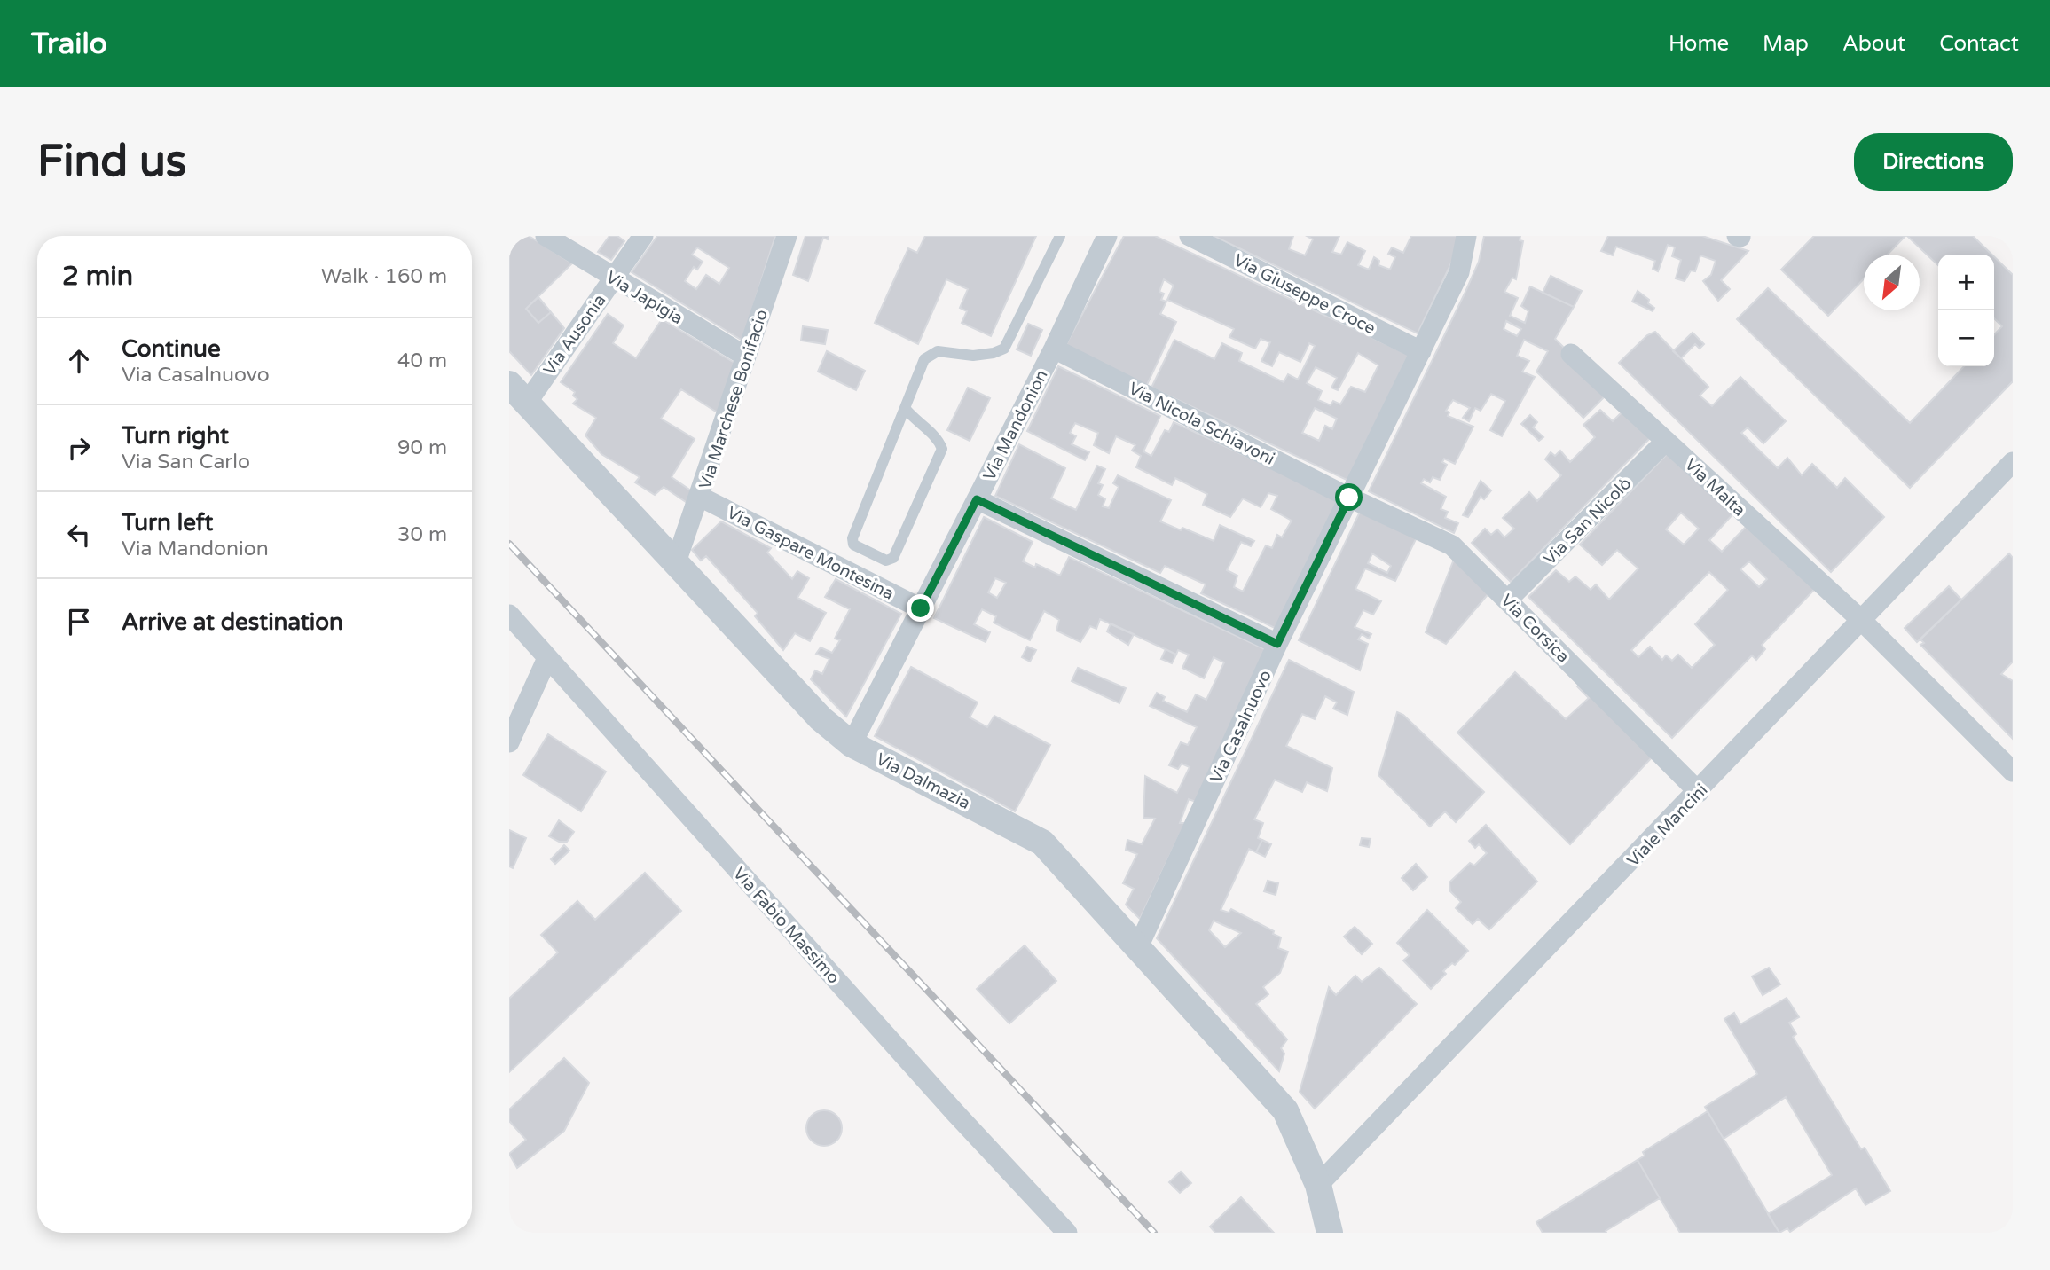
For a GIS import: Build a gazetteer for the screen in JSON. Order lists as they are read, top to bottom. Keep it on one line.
{"streets":{"street":["Via Giuseppe Croce","Via Japigia","Via Ausonia","Via Marchese Bonifacio","Via Nicola Schiavoni","Via Mandonion","Via Malta","Via San Nicolò","Via Gaspare Montesina","Via Corsica","Via Casalnuovo","Via Dalmazia","Viale Mancini","Via Fabio Massimo"]},"crossings":[["Via Giuseppe Croce","Via Casalnuovo"],["Via Japigia","Via Ausonia"],["Via Japigia","Via Marchese Bonifacio"],["Via Ausonia","Via Dalmazia"],["Via Marchese Bonifacio","Via Gaspare Montesina"],["Via Marchese Bonifacio","Via Dalmazia"],["Via Nicola Schiavoni","Via Mandonion"],["Via Nicola Schiavoni","Via Corsica"],["Via Nicola Schiavoni","Via Casalnuovo"],["Via Mandonion","Via Gaspare Montesina"],["Via Mandonion","Via Dalmazia"],["Via Malta","Via San Nicolò"],["Via Malta","Viale Mancini"],["Via San Nicolò","Via Corsica"],["Via Corsica","Via Casalnuovo"],["Via Corsica","Viale Mancini"],["Via Casalnuovo","Via Dalmazia"],["Via Dalmazia","Viale Mancini"]],"north":"bottom left","page":{"header":"Trailo","nav":["Home","Map","About","Contact"],"buttons":"Directions","title":"Find us","heading":["2 min","Walk · 160 m"],"map_buttons":["+","−"],"list":[["Continue","Via Casalnuovo","40 m"],["Turn right","Via San Carlo","90 m"],["Turn left","Via Mandonion","30 m"],"Arrive at destination"]}}
